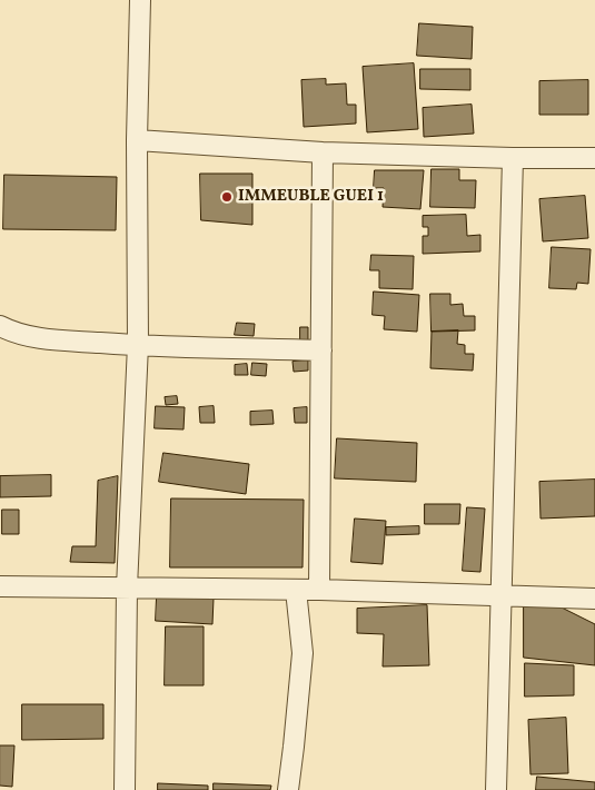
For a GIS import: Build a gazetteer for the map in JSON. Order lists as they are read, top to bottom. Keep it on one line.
{"places":["IMMEUBLE GUEI 1"]}
